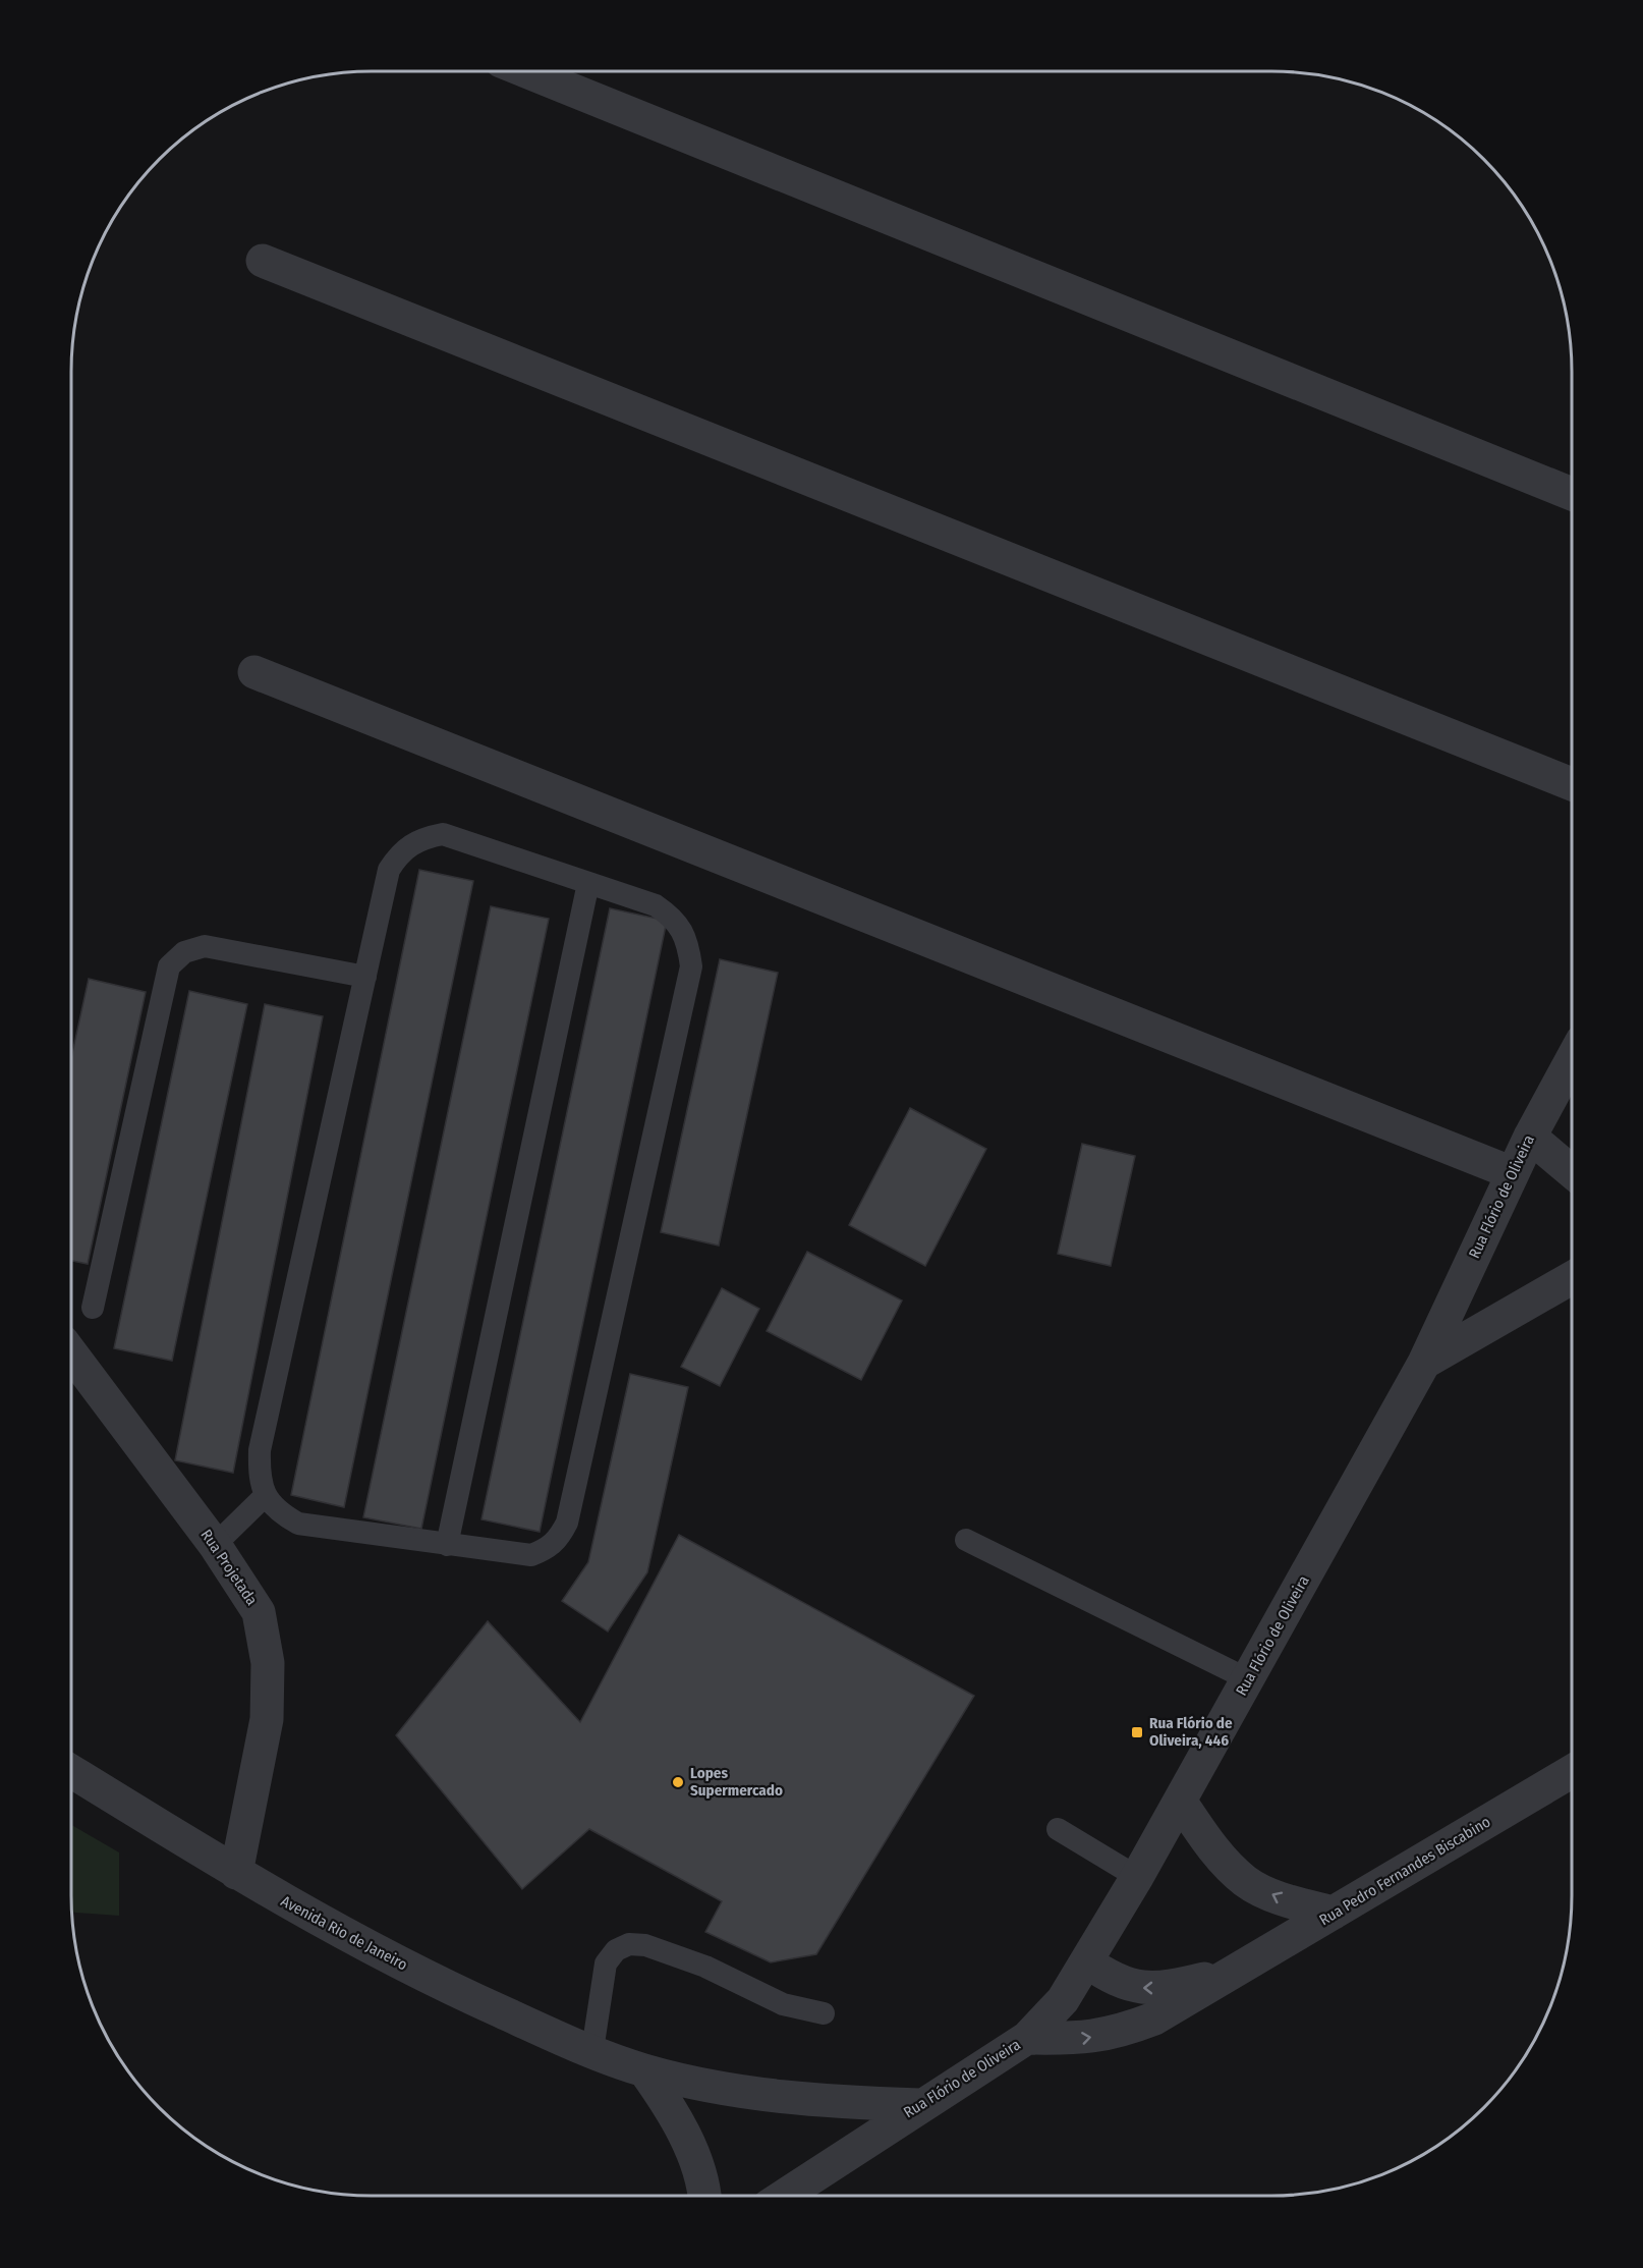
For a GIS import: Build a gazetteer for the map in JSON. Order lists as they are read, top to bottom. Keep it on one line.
{"streets":{"street":["Rua Flório de Oliveira","Rua Projetada","Rua Pedro Fernandes Biscabino","Avenida Rio de Janeiro"]},"crossings":[["Rua Flório de Oliveira","Avenida Rio de Janeiro"],["Rua Projetada","Avenida Rio de Janeiro"]],"places":{"transit":["Rua Flório de Oliveira, 446"],"other":["Lopes Supermercado"]}}
